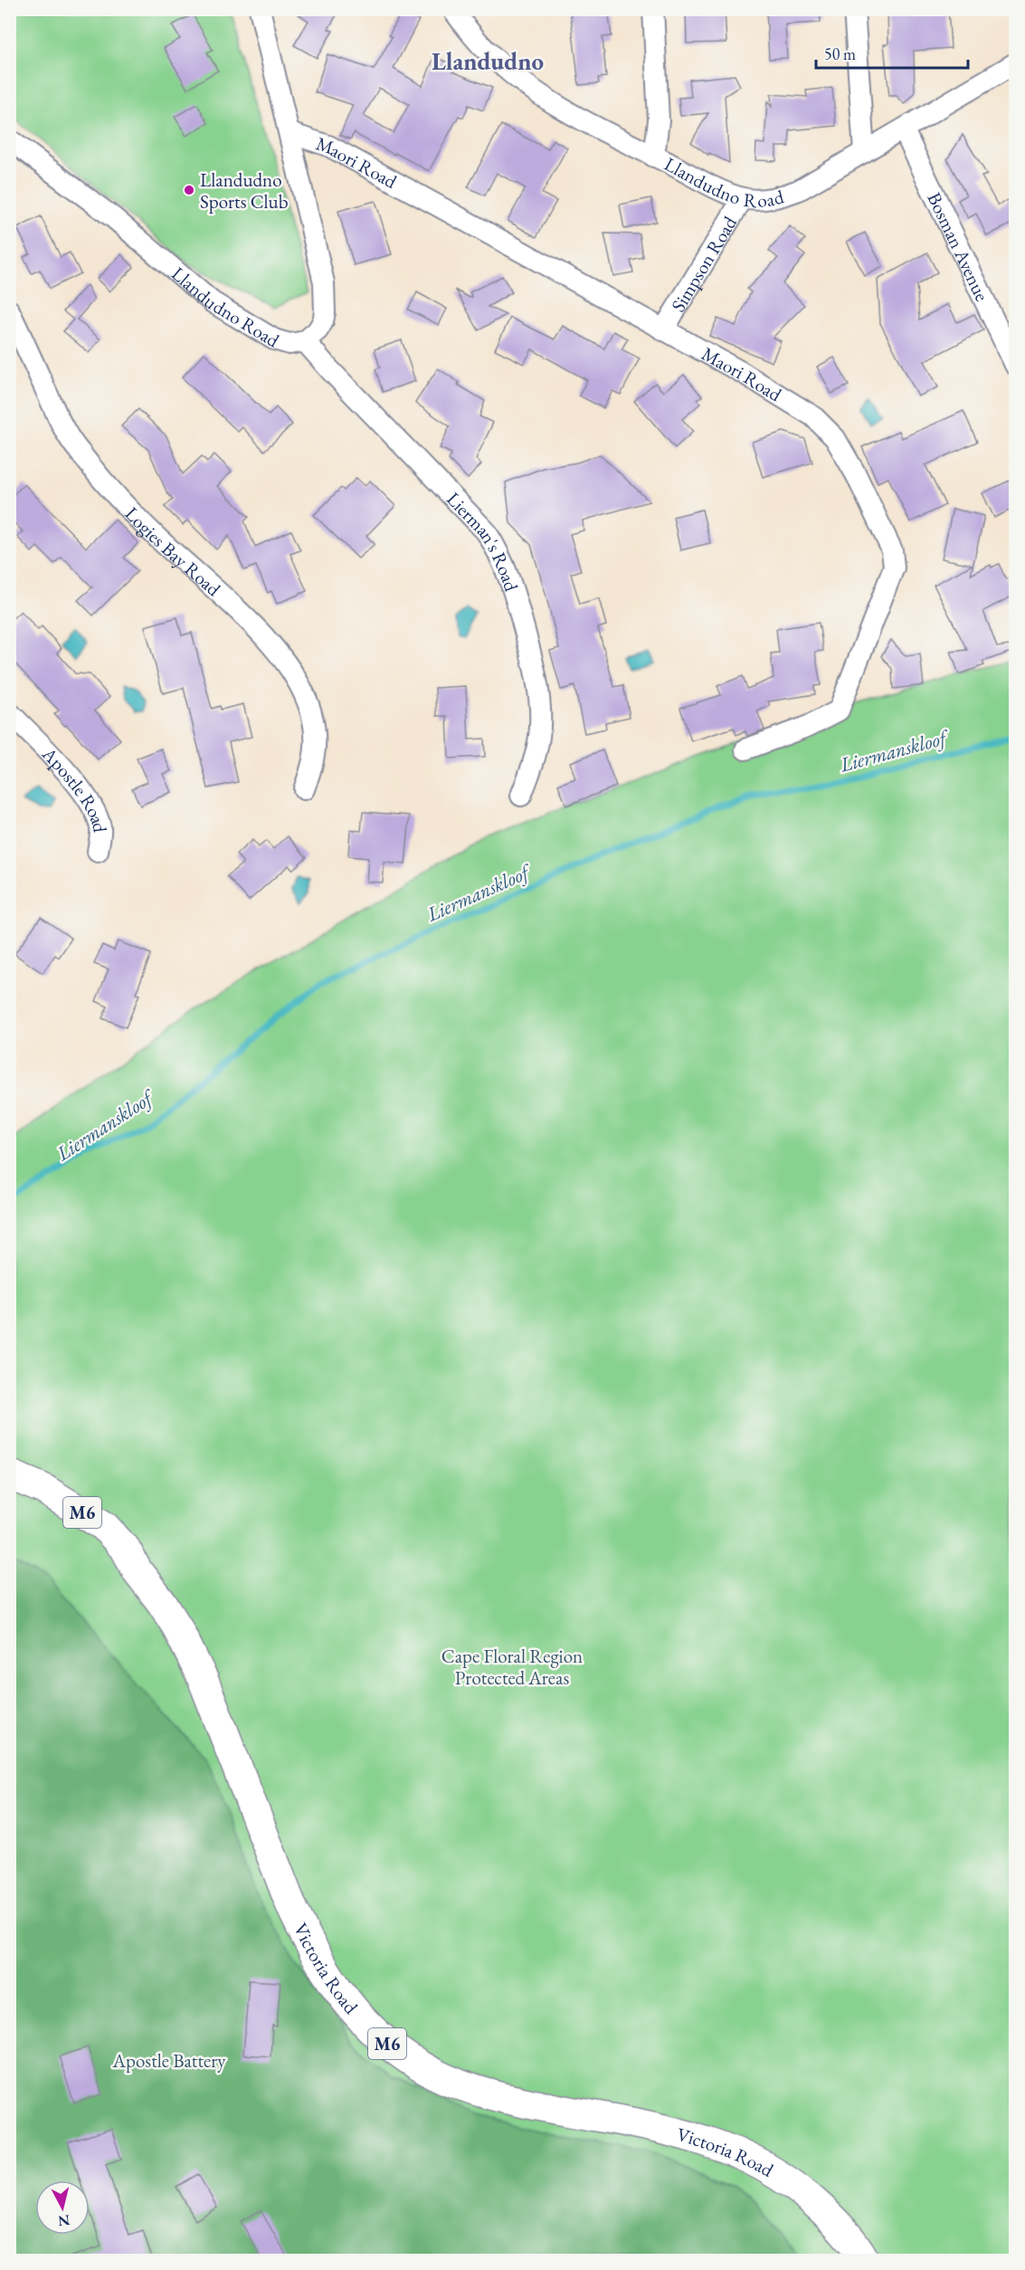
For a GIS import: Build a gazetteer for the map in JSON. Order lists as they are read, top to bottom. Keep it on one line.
{"streets":{"main road":["M6","Victoria Road"],"street":["Maori Road","Llandudno Road","Bosman Avenue","Simpson Road","Lierman's Road","Logies Bay Road","Apostle Road"]},"crossings":[["Maori Road","Llandudno Road"],["Maori Road","Simpson Road"],["Llandudno Road","Bosman Avenue"],["Llandudno Road","Simpson Road"],["Llandudno Road","Lierman's Road"]],"districts":["Llandudno"],"water":["Liermanskloof"],"parks":["Cape Floral Region Protected Areas","Apostle Battery"],"places":["Llandudno Sports Club"],"scale_bar":"50 m","north":"bottom"}
